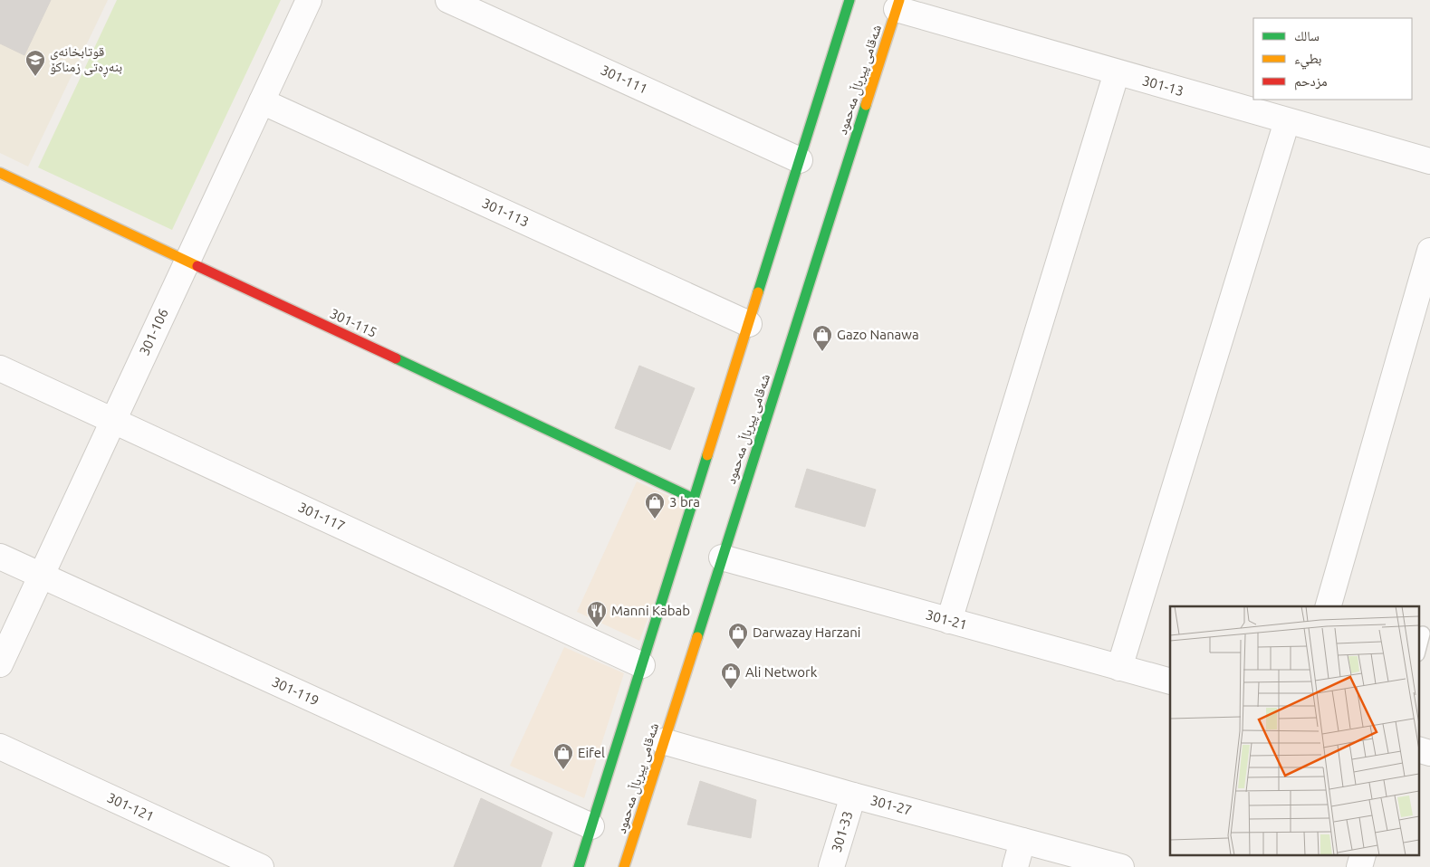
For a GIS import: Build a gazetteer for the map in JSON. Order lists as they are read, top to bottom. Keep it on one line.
{"streets":{"main road":["شەقامی پیرباڵ مەحمود","301-115"],"street":["301-111","301-13","301-113","301-106","301-117","301-21","301-119","301-27","301-121","301-33"]},"crossings":[["شەقامی پیرباڵ مەحمود","301-13"],["شەقامی پیرباڵ مەحمود","301-21"],["شەقامی پیرباڵ مەحمود","301-27"],["301-113","301-106"],["301-115","301-106"],["301-106","301-117"],["301-106","301-119"],["301-27","301-33"]],"places":{"school or university":["قوتابخانەی بنەڕەتی زمناکۆ"],"shop":["Gazo Nanawa","3 bra","Darwazay Harzani","Ali Network","Eifel"],"restaurant":["Manni Kabab"]},"legend":["سالك","بطيء","مزدحم"]}
